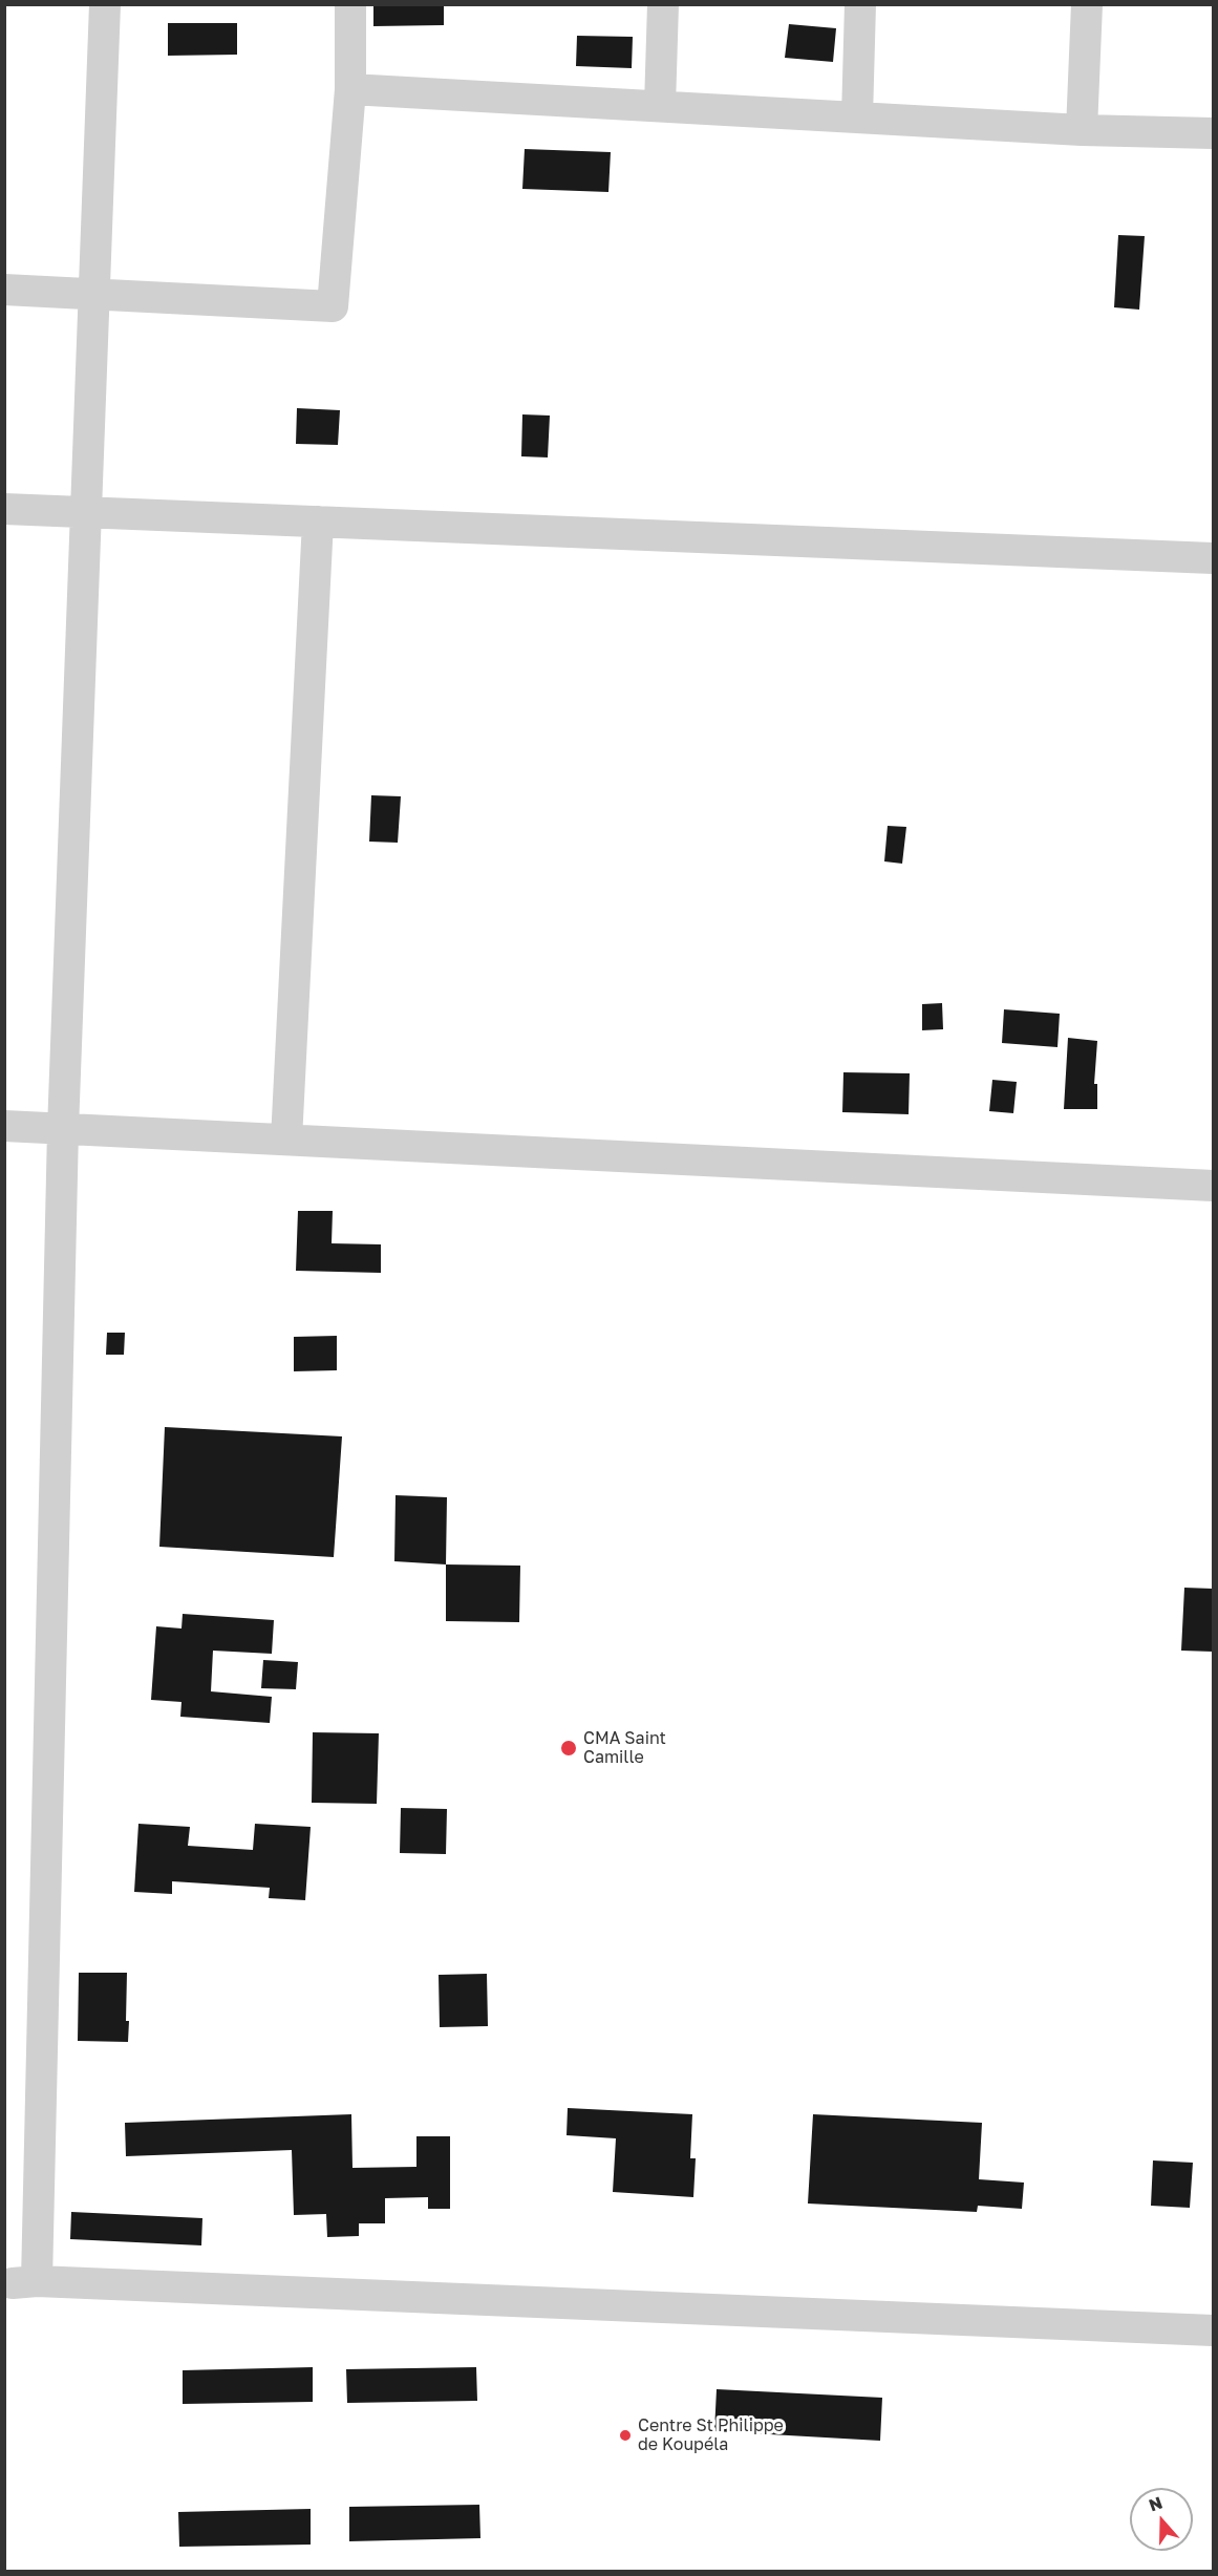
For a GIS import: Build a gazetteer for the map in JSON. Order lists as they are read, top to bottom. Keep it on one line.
{"places":["CMA Saint Camille","Centre St Philippe de Koupéla"],"north":"top"}
